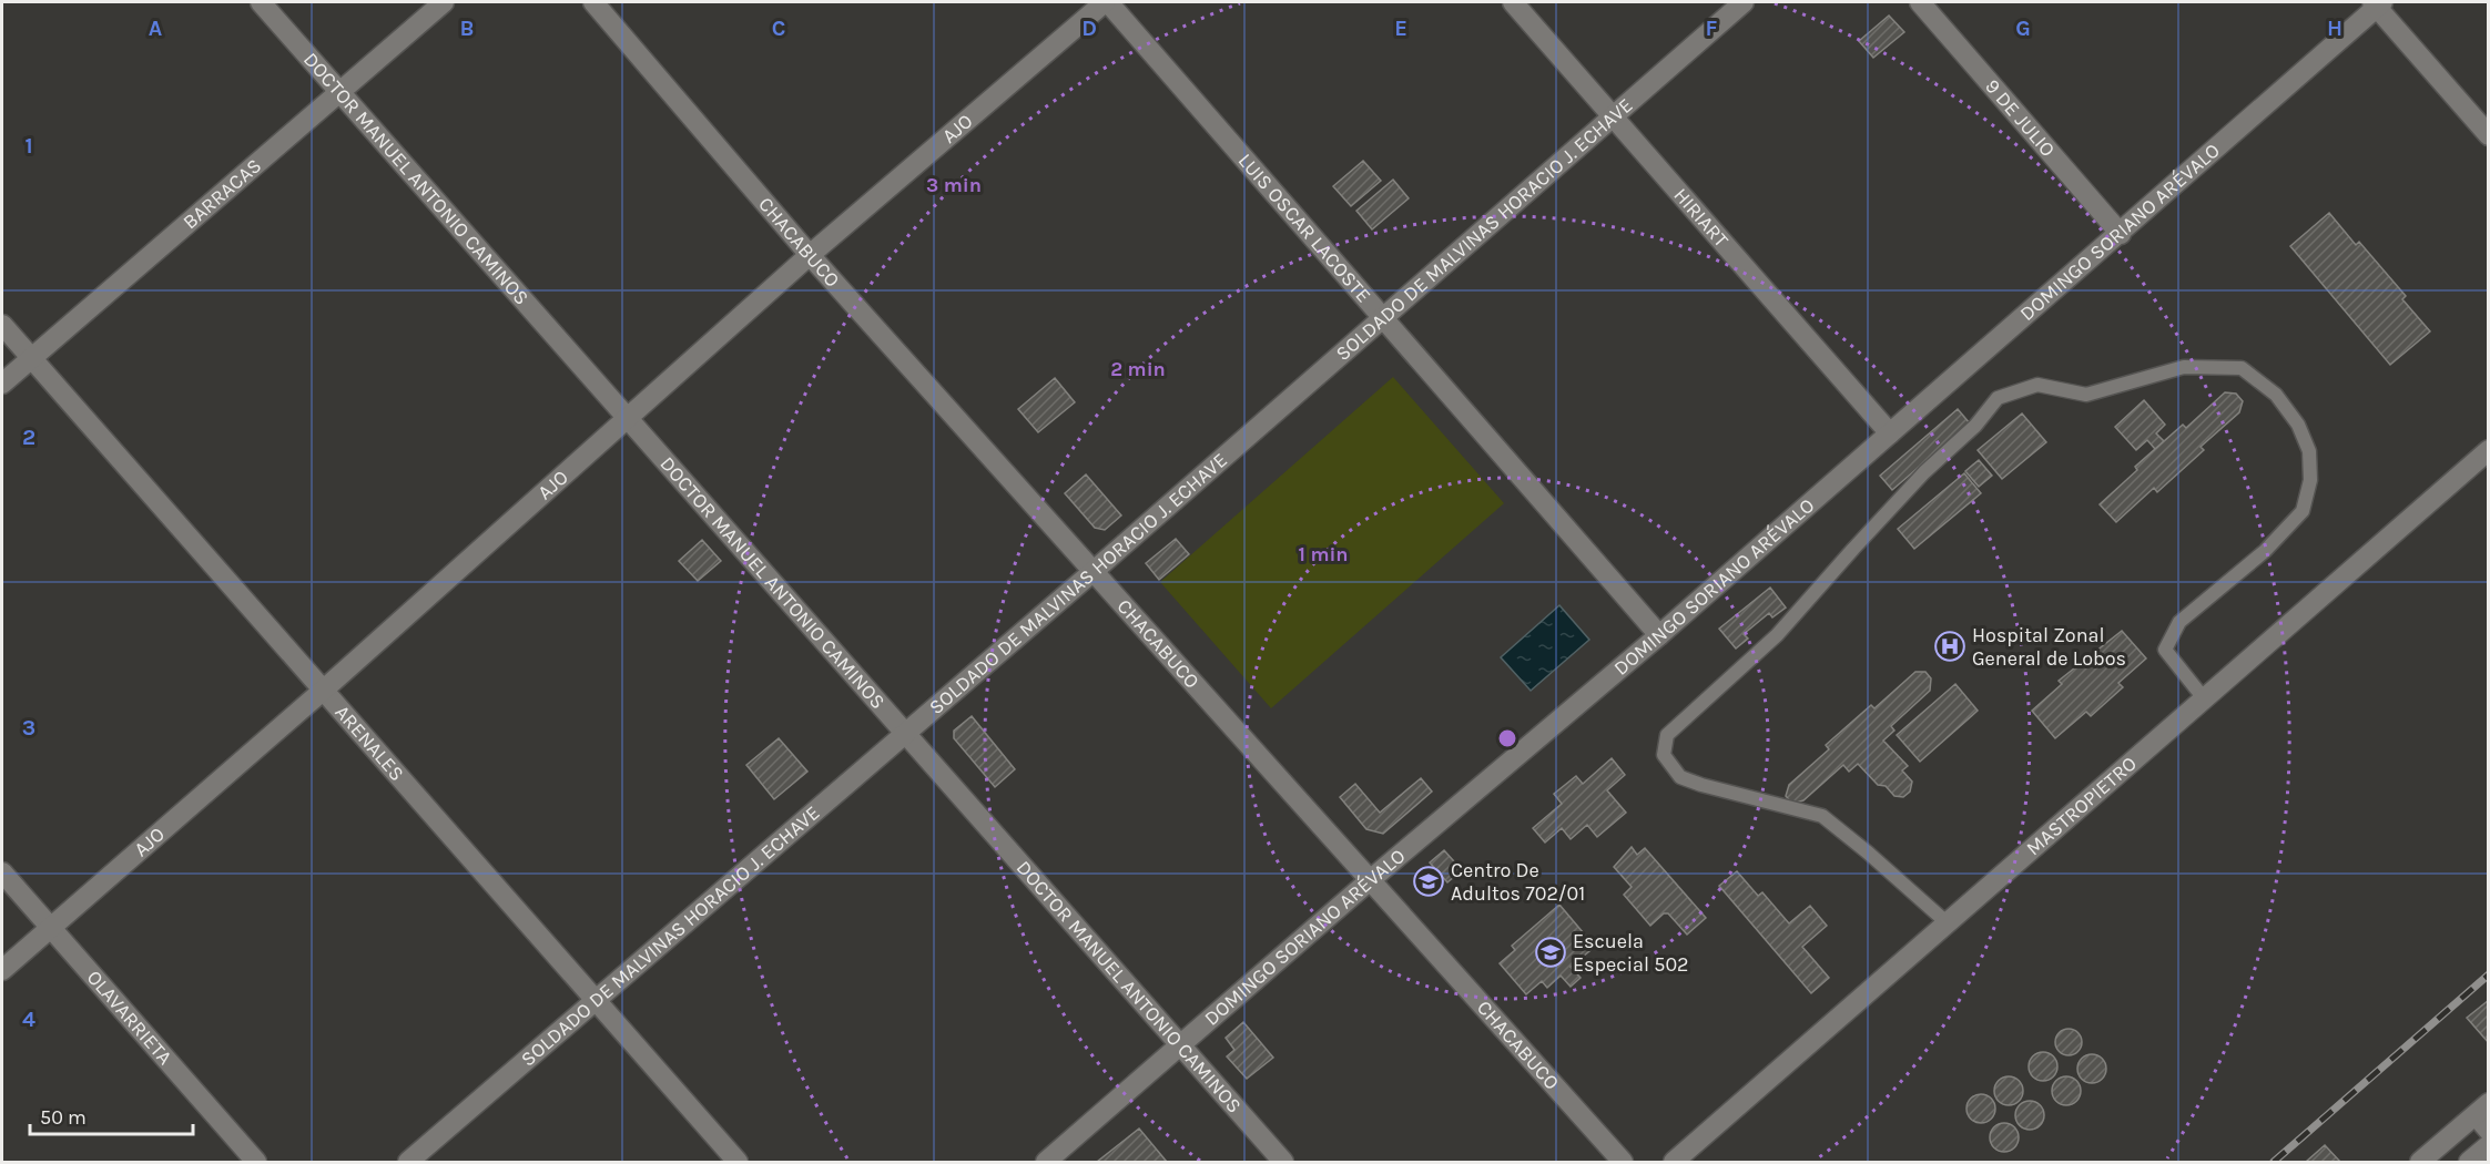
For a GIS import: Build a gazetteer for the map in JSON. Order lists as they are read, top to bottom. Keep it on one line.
{"streets":{"street":["9 DE JULIO","AJO","DOCTOR MANUEL ANTONIO CAMINOS","BARRACAS","HIRIART","LUIS OSCAR LACOSTE","SOLDADO DE MALVINAS HORACIO J. ECHAVE","DOMINGO SORIANO ARÉVALO","CHACABUCO","ARENALES","MASTROPIETRO","OLAVARRIETA"]},"crossings":[["9 DE JULIO","DOMINGO SORIANO ARÉVALO"],["AJO","DOCTOR MANUEL ANTONIO CAMINOS"],["AJO","LUIS OSCAR LACOSTE"],["AJO","CHACABUCO"],["AJO","ARENALES"],["AJO","OLAVARRIETA"],["DOCTOR MANUEL ANTONIO CAMINOS","BARRACAS"],["DOCTOR MANUEL ANTONIO CAMINOS","SOLDADO DE MALVINAS HORACIO J. ECHAVE"],["DOCTOR MANUEL ANTONIO CAMINOS","DOMINGO SORIANO ARÉVALO"],["BARRACAS","ARENALES"],["HIRIART","SOLDADO DE MALVINAS HORACIO J. ECHAVE"],["HIRIART","DOMINGO SORIANO ARÉVALO"],["LUIS OSCAR LACOSTE","SOLDADO DE MALVINAS HORACIO J. ECHAVE"],["LUIS OSCAR LACOSTE","DOMINGO SORIANO ARÉVALO"],["SOLDADO DE MALVINAS HORACIO J. ECHAVE","CHACABUCO"],["SOLDADO DE MALVINAS HORACIO J. ECHAVE","ARENALES"],["DOMINGO SORIANO ARÉVALO","CHACABUCO"]],"places":{"hospital":["Hospital Zonal General de Lobos"],"school or university":["Centro De Adultos 702/01","Escuela Especial 502"]},"scale_bar":"50 m","grid":{"columns":["A","B","C","D","E","F","G","H"],"rows":["1","2","3","4"]},"rings":["3 min","2 min","1 min"]}
